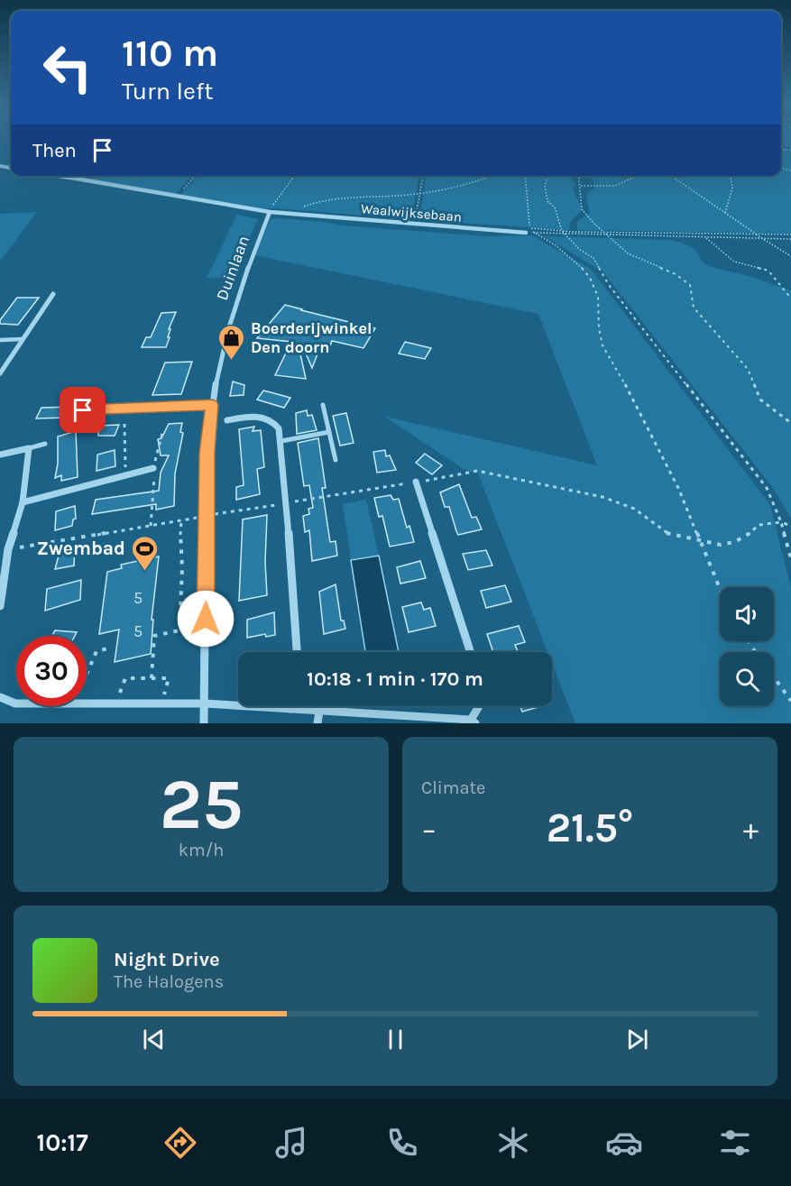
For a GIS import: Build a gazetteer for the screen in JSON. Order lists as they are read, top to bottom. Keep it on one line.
{"streets":{"street":["Waalwijksebaan","Duinlaan"]},"crossings":[["Waalwijksebaan","Duinlaan"]],"places":{"shop":["Boerderijwinkel Den doorn"],"sports":["Zwembad"]},"house_numbers":["5","5"],"page":{"turn":["110 m","Turn left"],"then":"Then","limit":"30","trip":"10:18 · 1 min · 170 m","tile":[["25","km/h"],"Climate"],"heat":["−","21.5°","+"],"song":["Night Drive","The Halogens"],"tabs":"10:17"}}
